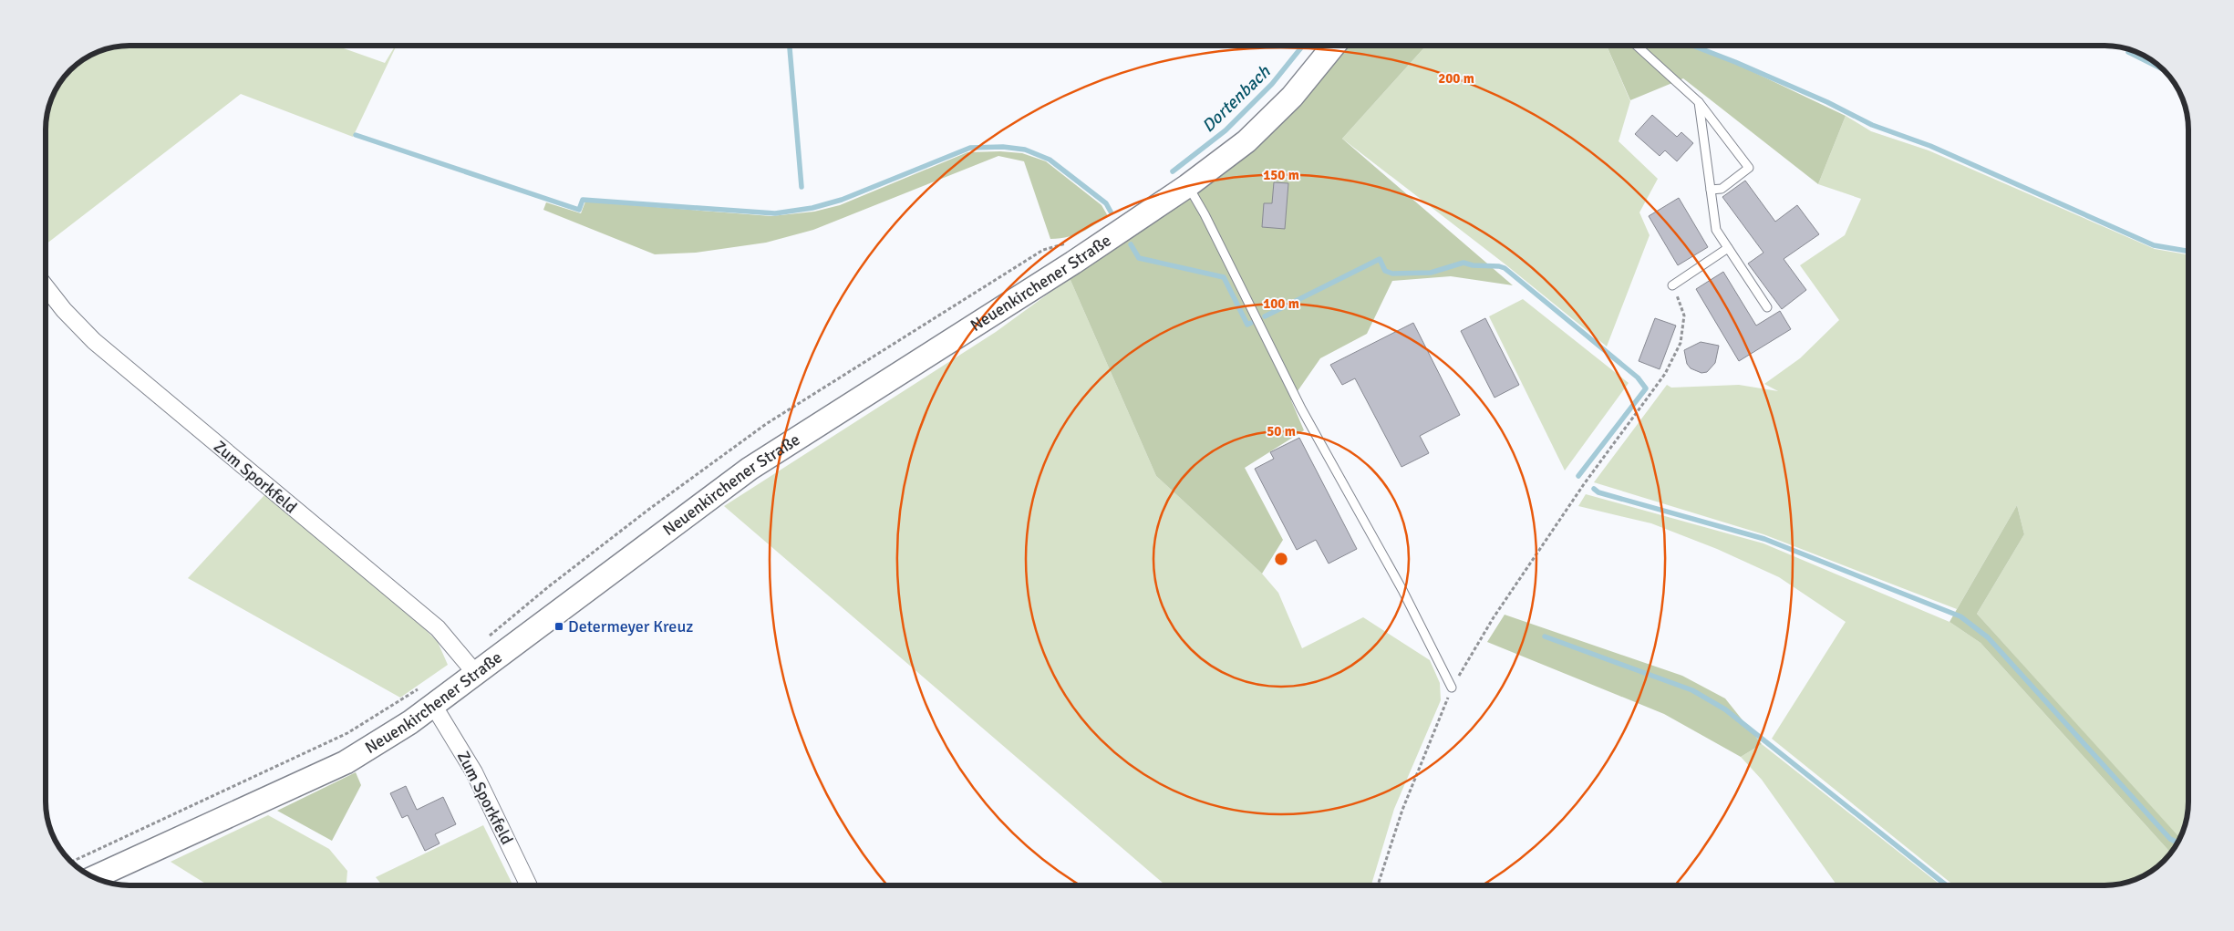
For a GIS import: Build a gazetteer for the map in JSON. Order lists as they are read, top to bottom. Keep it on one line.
{"streets":{"street":["Neuenkirchener Straße","Zum Sporkfeld"]},"crossings":[["Neuenkirchener Straße","Zum Sporkfeld"]],"water":["Dortenbach"],"places":{"transit":["Determeyer Kreuz"]},"rings":["200 m","150 m","100 m","50 m"]}
